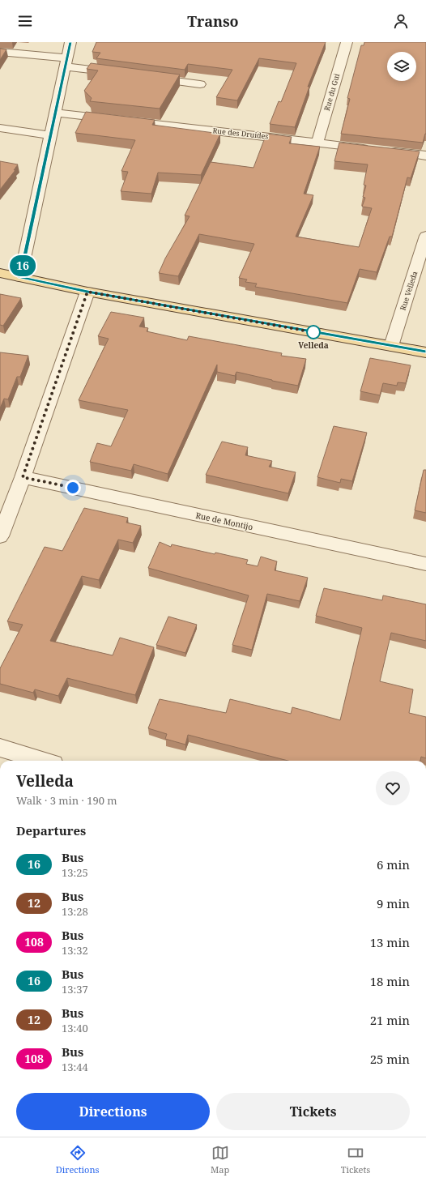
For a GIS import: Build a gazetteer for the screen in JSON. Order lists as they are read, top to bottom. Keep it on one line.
{"streets":{"street":["Rue du Gui","Rue des Druides","Rue Velleda","Rue de Montijo"]},"crossings":[["Rue du Gui","Rue des Druides"]],"places":["Velleda"],"lines":["bus line 16"],"page":{"header":"Transo","on_map":"16","heading":[["Velleda","Walk · 3 min · 190 m"],"Departures"],"list":[{"mark":"16","name":"Bus","note":"13:25","value":"6 min"},{"mark":"12","name":"Bus","note":"13:28","value":"9 min"},{"mark":"108","name":"Bus","note":"13:32","value":"13 min"},{"mark":"16","name":"Bus","note":"13:37","value":"18 min"},{"mark":"12","name":"Bus","note":"13:40","value":"21 min"},{"mark":"108","name":"Bus","note":"13:44","value":"25 min"}],"buttons":["Directions","Tickets"],"tabs":["Directions","Map","Tickets"]}}
